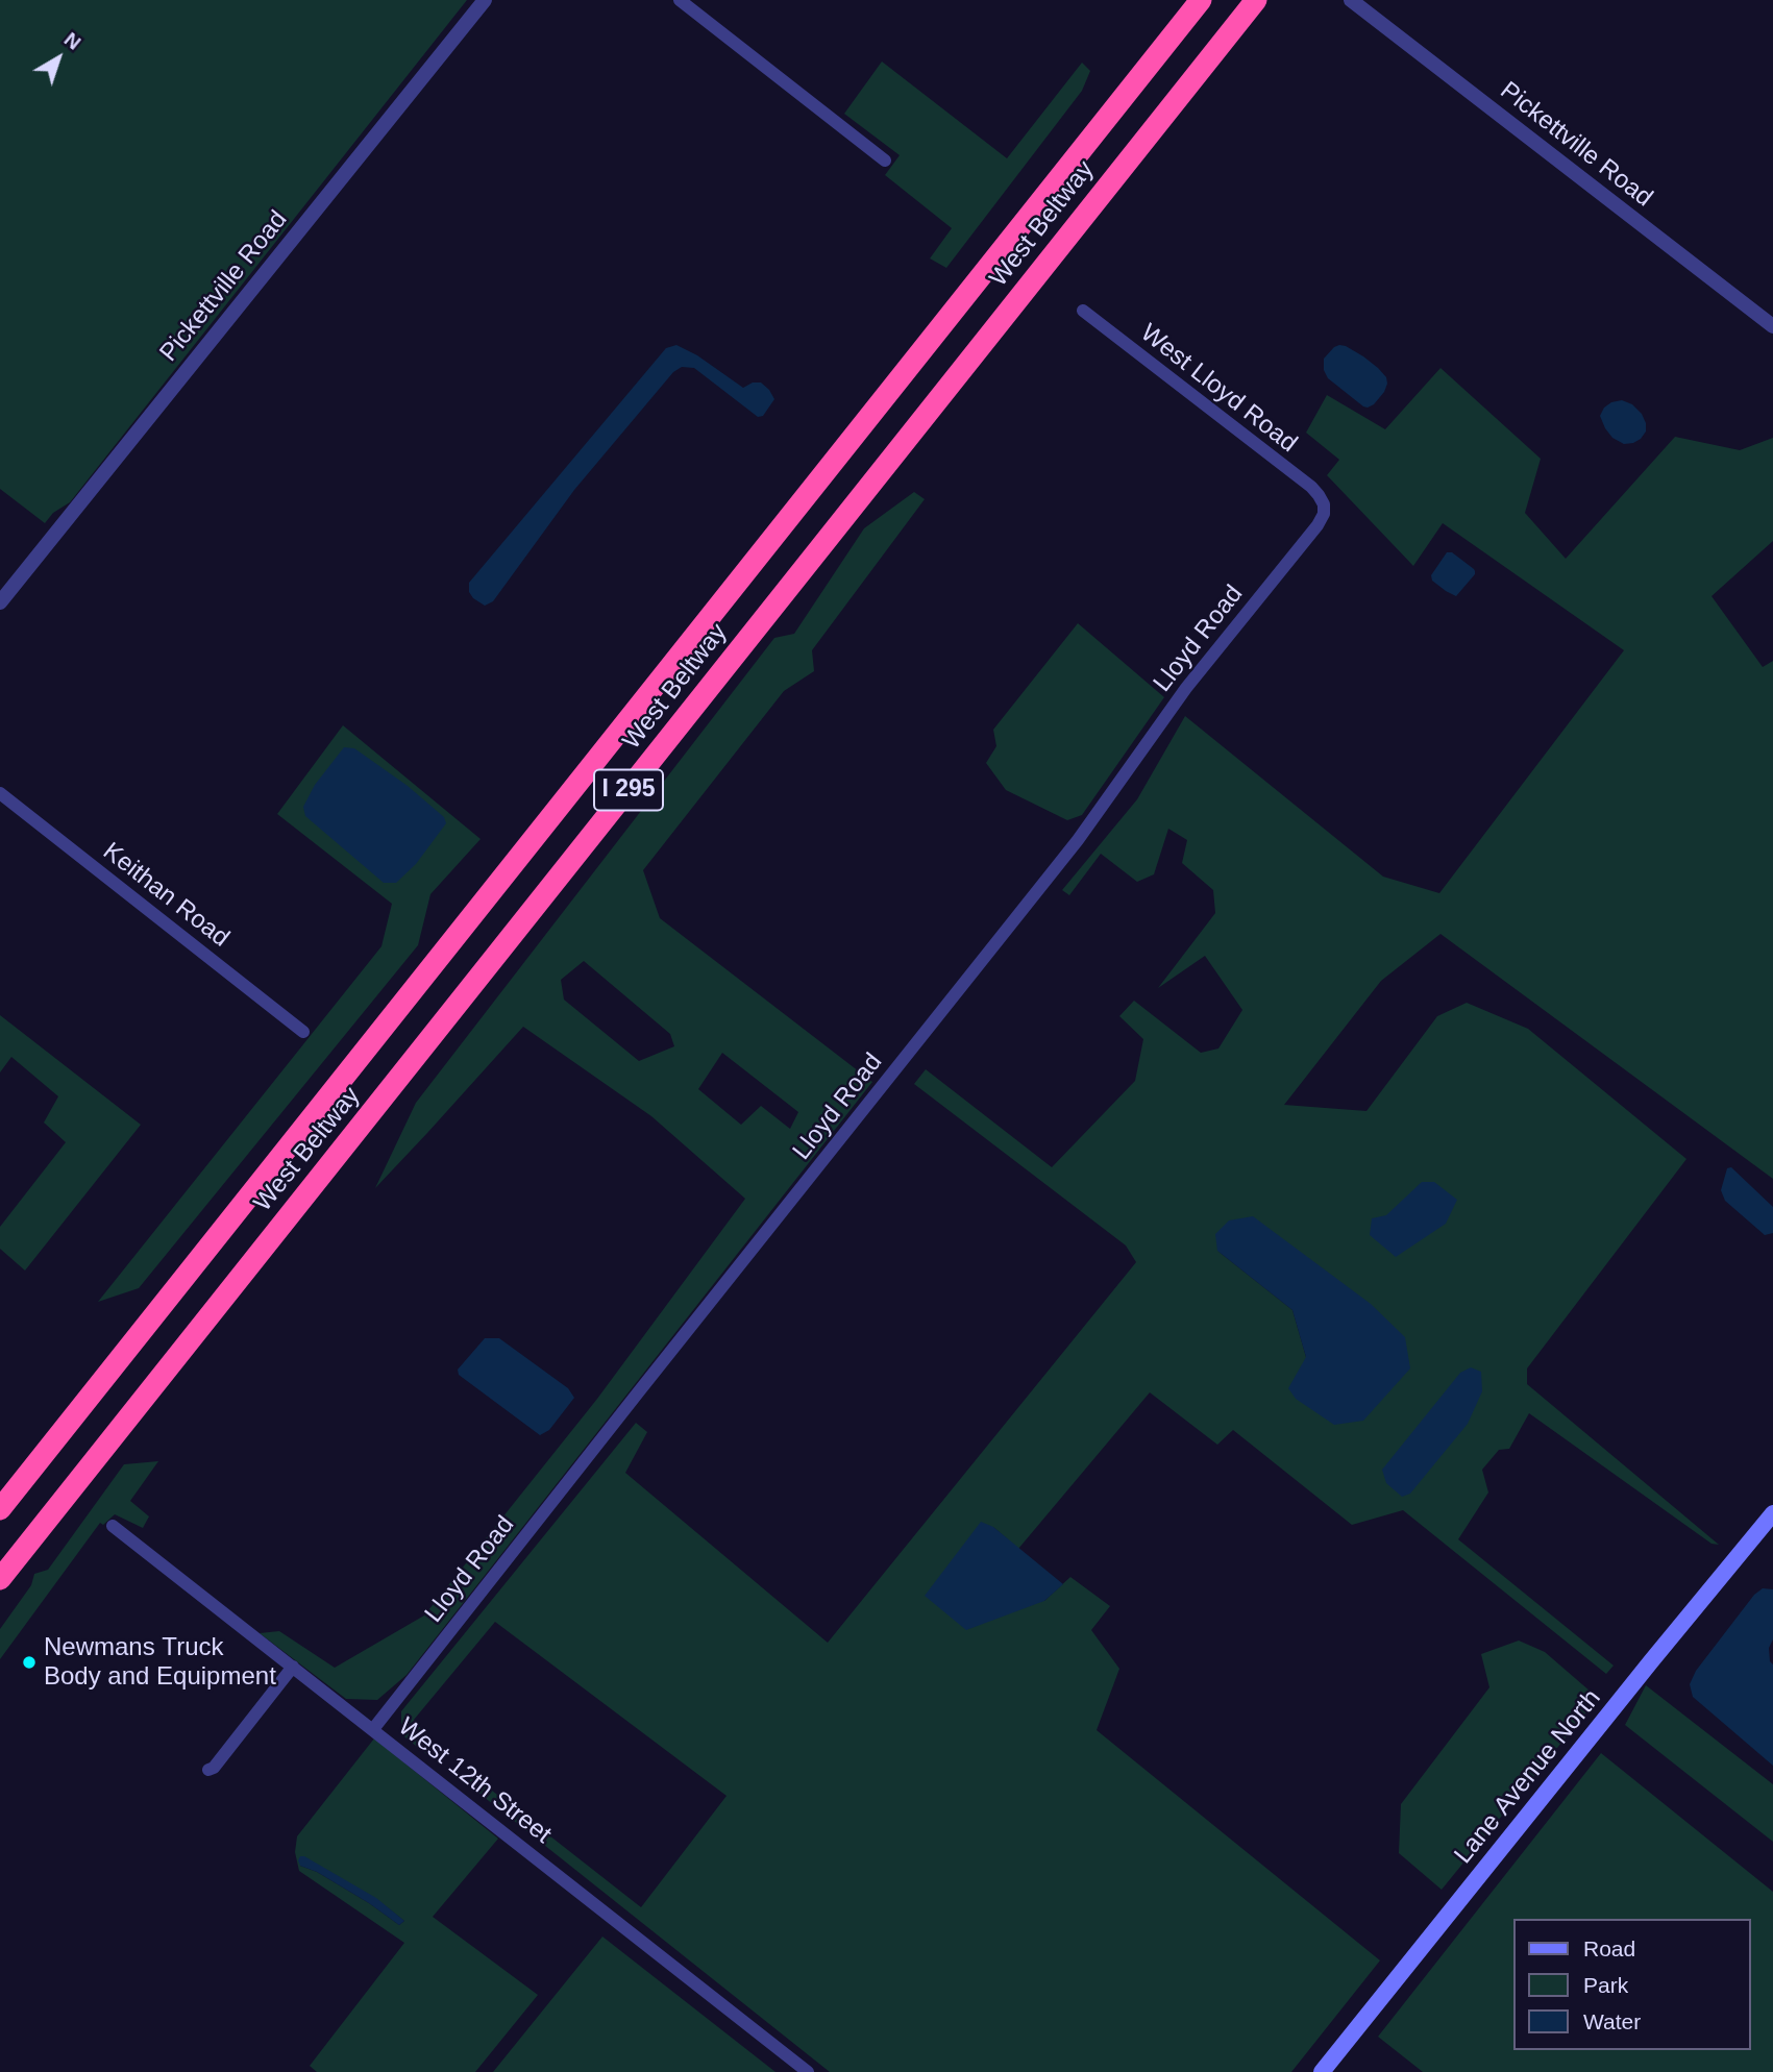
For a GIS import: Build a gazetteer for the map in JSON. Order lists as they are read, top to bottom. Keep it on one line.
{"streets":{"highway":["West Beltway","I 295"],"main road":["Lane Avenue North"],"street":["Pickettville Road","West Lloyd Road","Lloyd Road","Keithan Road","West 12th Street"]},"crossings":[["West Lloyd Road","Lloyd Road"],["Lloyd Road","West 12th Street"]],"places":["Newmans Truck Body and Equipment"],"legend":["Road","Park","Water"],"north":"top right"}
